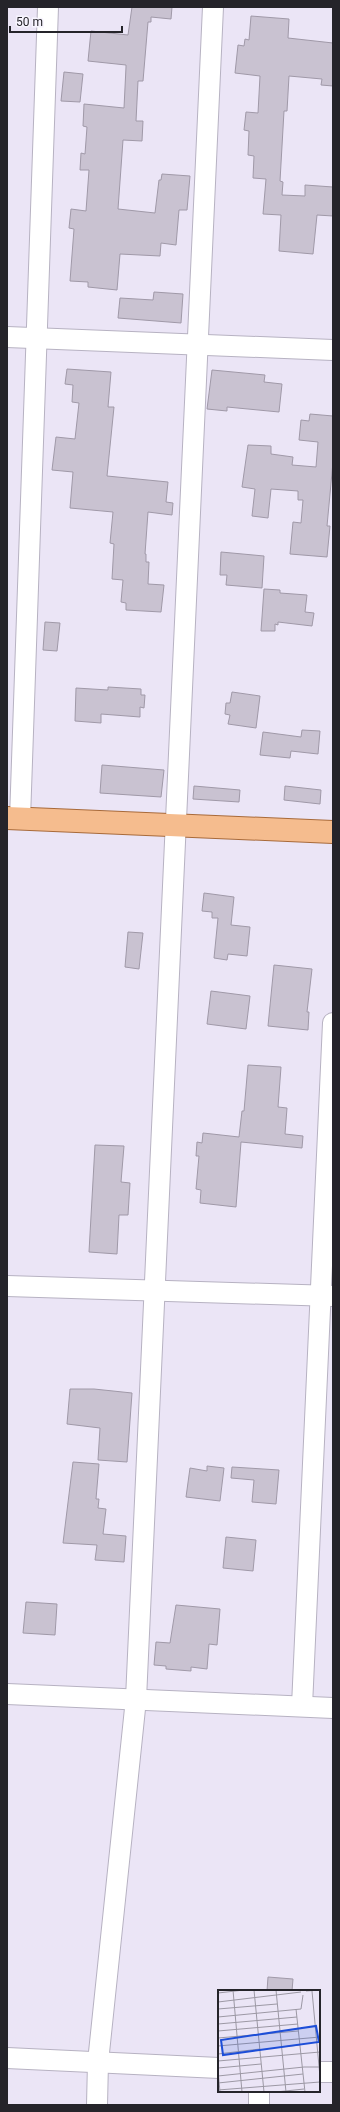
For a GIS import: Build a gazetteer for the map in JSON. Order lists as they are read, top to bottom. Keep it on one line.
{"scale_bar":"50 m"}
